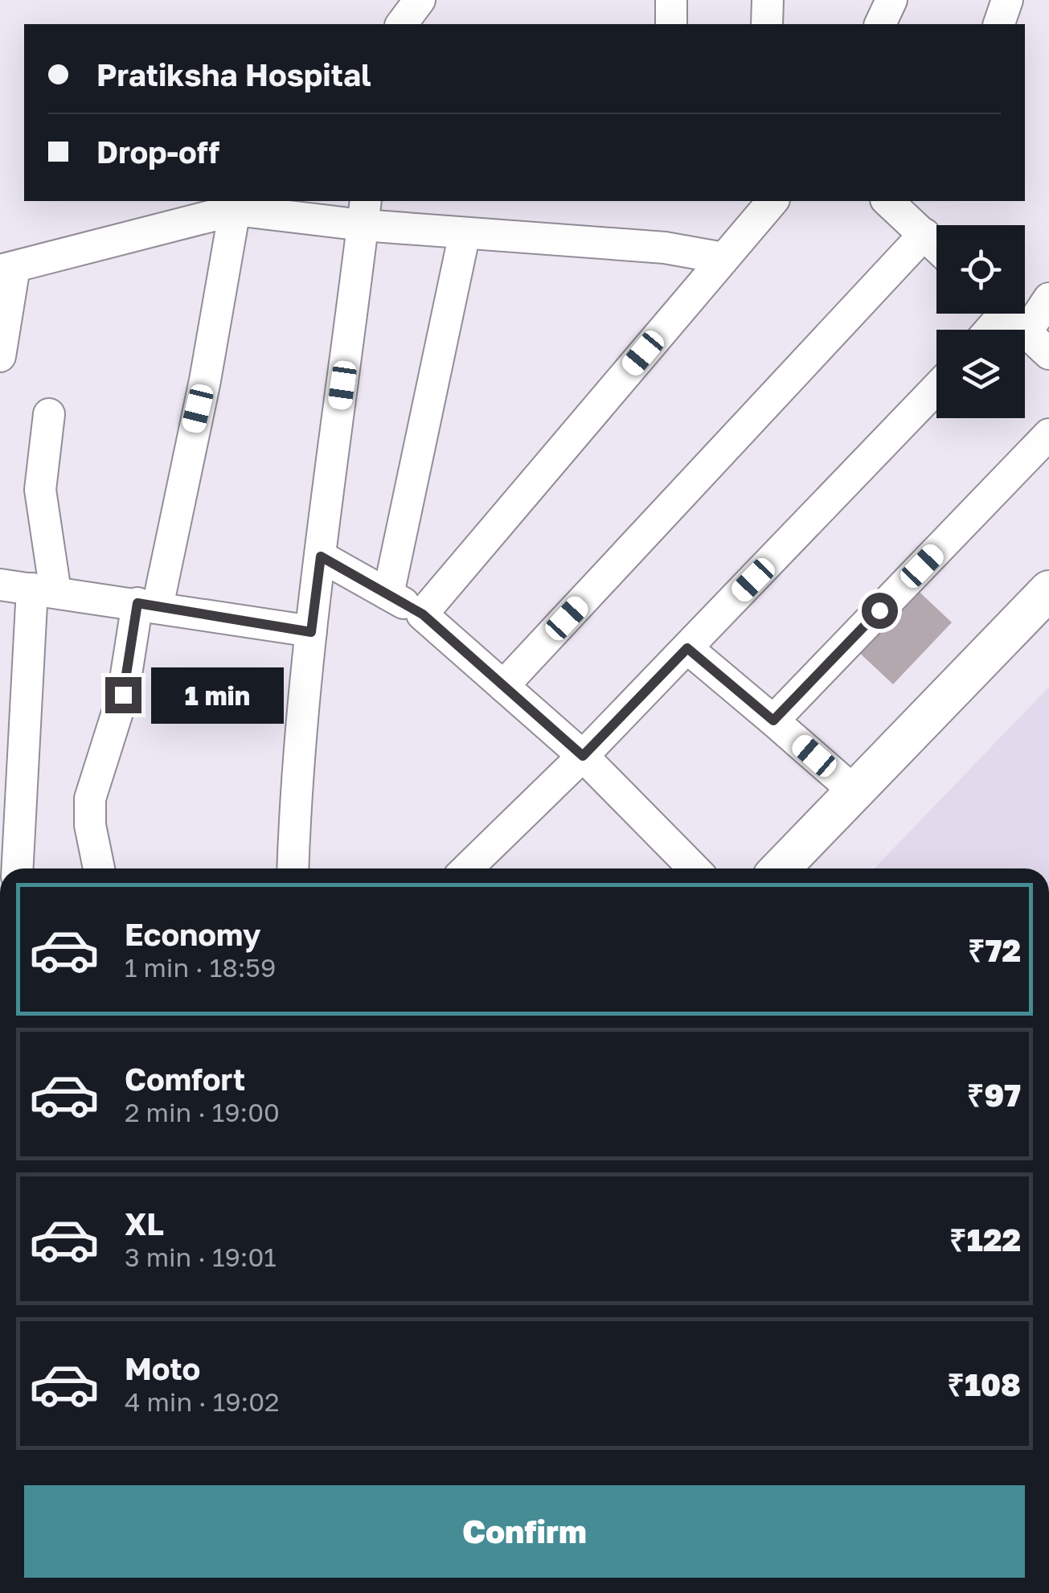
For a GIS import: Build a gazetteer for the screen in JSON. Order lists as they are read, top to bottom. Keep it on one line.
{"page":{"banner":["Pratiksha Hospital","Drop-off"],"bubble":"1 min","list":[{"name":"Economy","note":"1 min · 18:59","value":"₹72"},{"name":"Comfort","note":"2 min · 19:00","value":"₹97"},{"name":"XL","note":"3 min · 19:01","value":"₹122"},{"name":"Moto","note":"4 min · 19:02","value":"₹108"}],"buttons":"Confirm"}}
